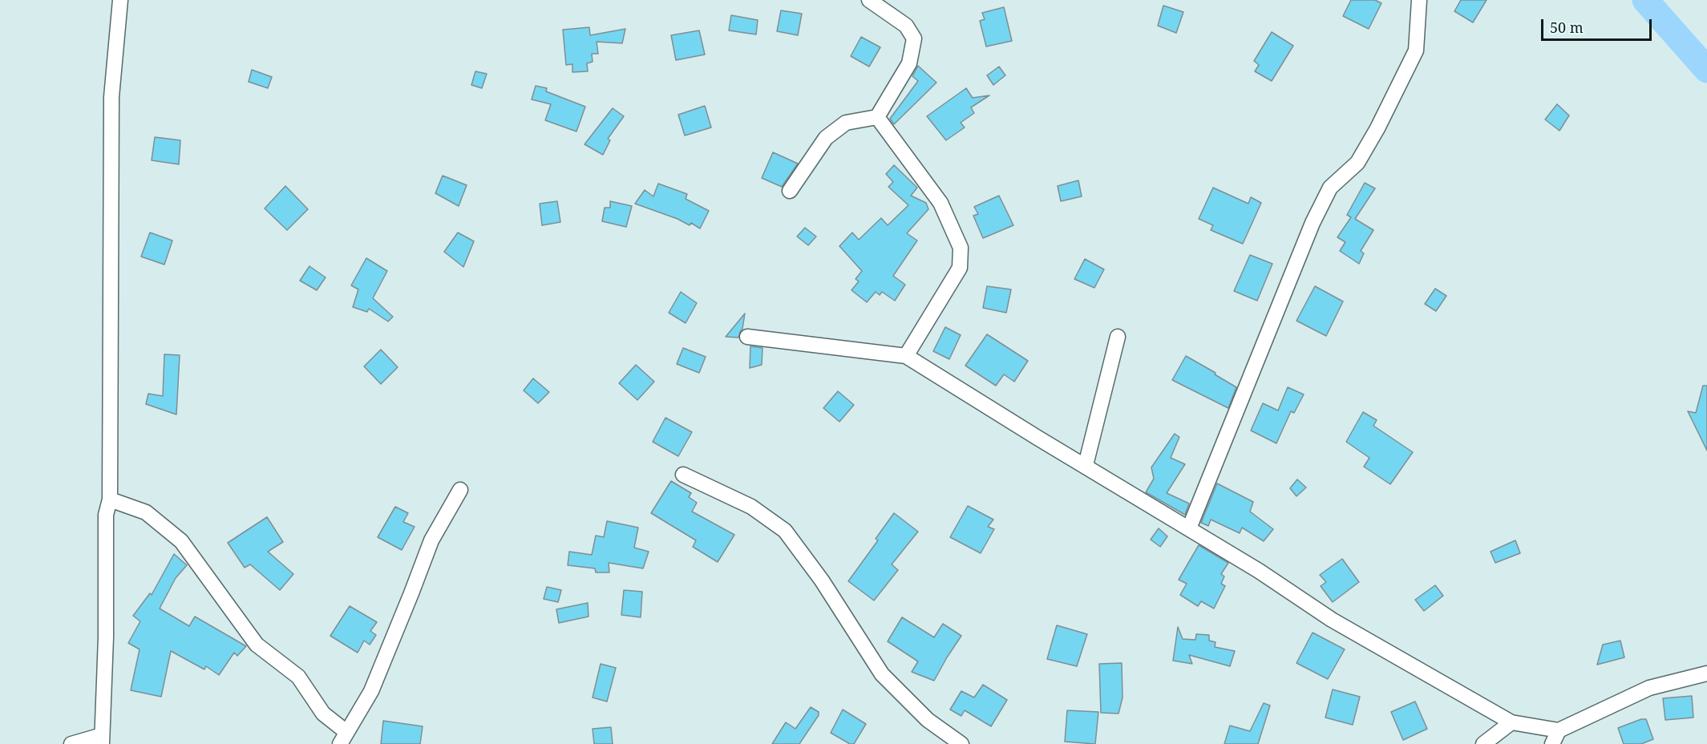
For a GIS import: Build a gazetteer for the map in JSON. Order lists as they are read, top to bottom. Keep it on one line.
{"scale_bar":"50 m"}
